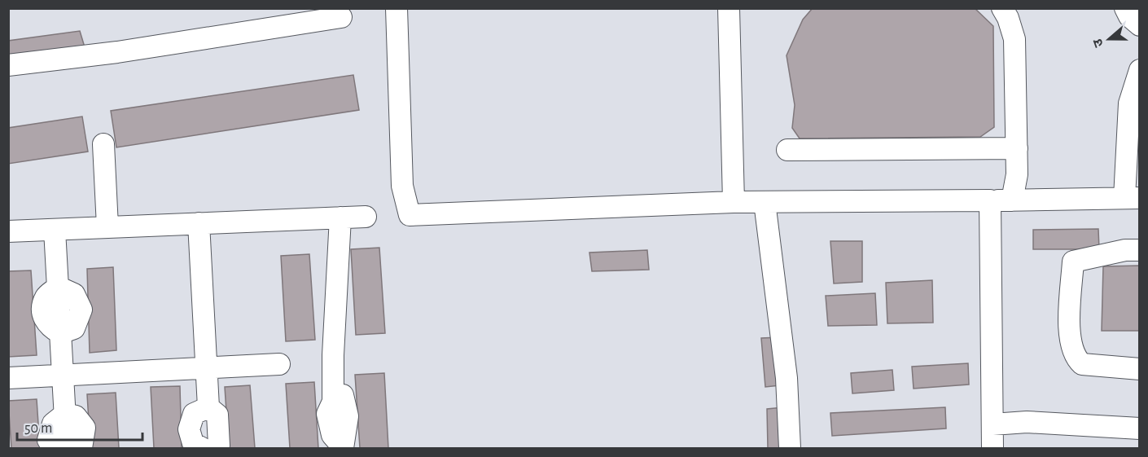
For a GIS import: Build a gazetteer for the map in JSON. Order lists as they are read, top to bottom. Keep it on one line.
{"scale_bar":"50 m","north":"left"}
